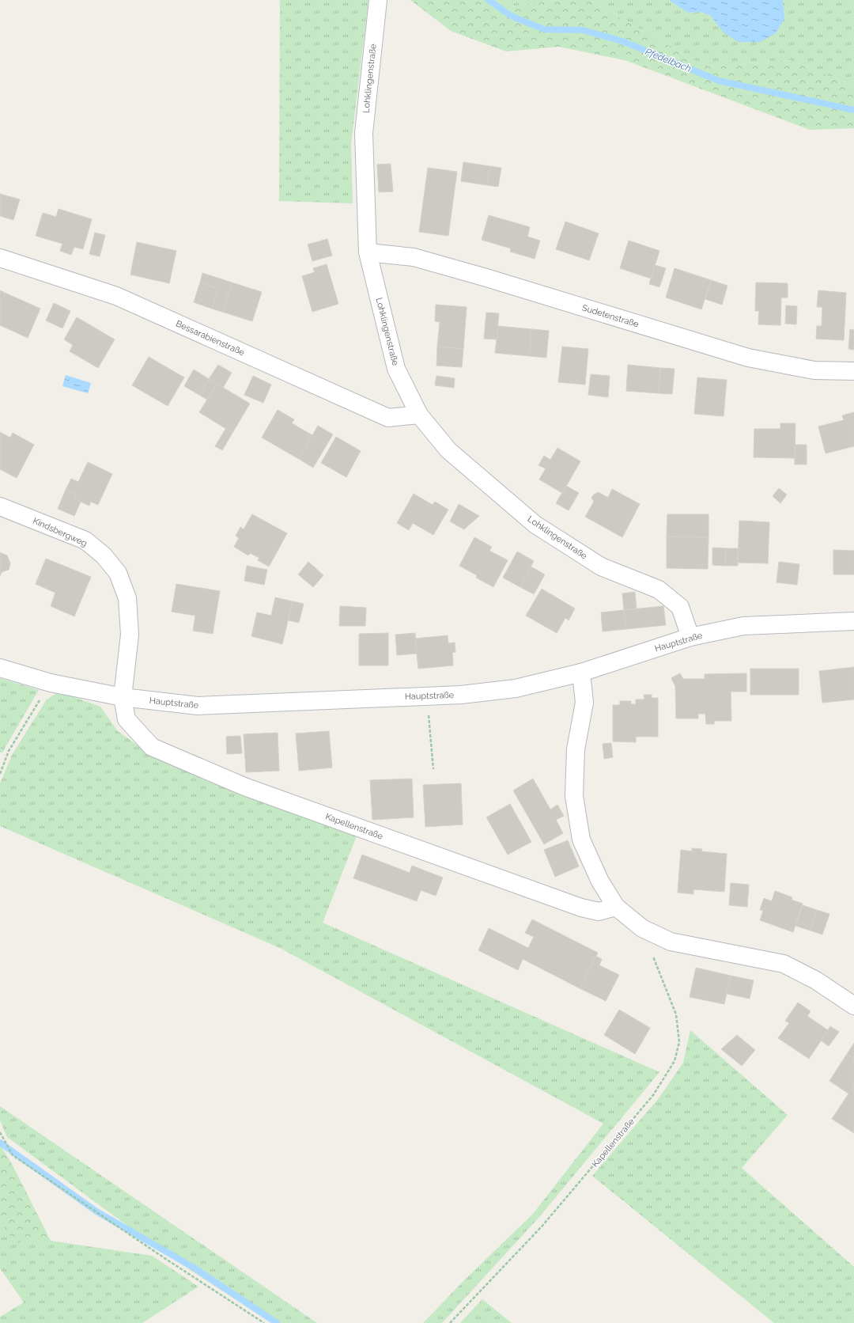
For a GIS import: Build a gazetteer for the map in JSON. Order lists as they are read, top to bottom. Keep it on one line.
{"streets":{"street":["Lohklingenstraße","Sudetenstraße","Bessarabienstraße","Kindsbergweg","Hauptstraße","Kapellenstraße"]},"crossings":[["Lohklingenstraße","Sudetenstraße"],["Lohklingenstraße","Bessarabienstraße"],["Lohklingenstraße","Hauptstraße"],["Kindsbergweg","Hauptstraße"],["Kindsbergweg","Kapellenstraße"],["Hauptstraße","Kapellenstraße"]],"water":["Pfedelbach"]}
